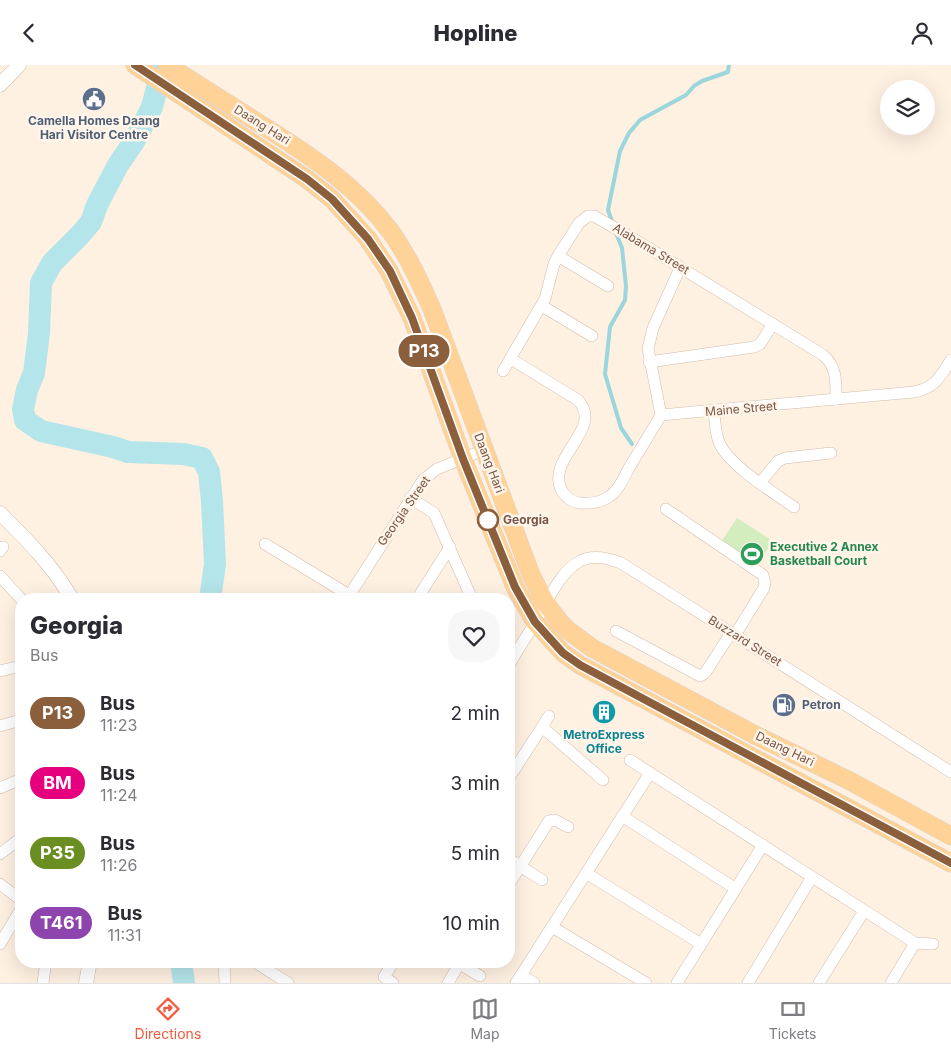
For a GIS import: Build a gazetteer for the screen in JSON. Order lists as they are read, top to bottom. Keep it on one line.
{"streets":{"main road":["Daang Hari"],"street":["Alabama Street","Maine Street","Georgia Street","Buzzard Street"]},"crossings":[["Daang Hari","Georgia Street"],["Daang Hari","Buzzard Street"],["Alabama Street","Maine Street"]],"places":{"public building":["Camella Homes Daang Hari Visitor Centre"],"other":["Georgia"],"sports":["Executive 2 Annex Basketball Court"],"fuel station":["Petron"],"building":["MetroExpress Office"]},"lines":["bus line P13"],"page":{"header":"Hopline","on_map":"P13","heading":["Georgia","Bus"],"list":[{"mark":"P13","name":"Bus","note":"11:23","value":"2 min"},{"mark":"BM","name":"Bus","note":"11:24","value":"3 min"},{"mark":"P35","name":"Bus","note":"11:26","value":"5 min"},{"mark":"T461","name":"Bus","note":"11:31","value":"10 min"}],"tabs":["Directions","Map","Tickets"]}}
